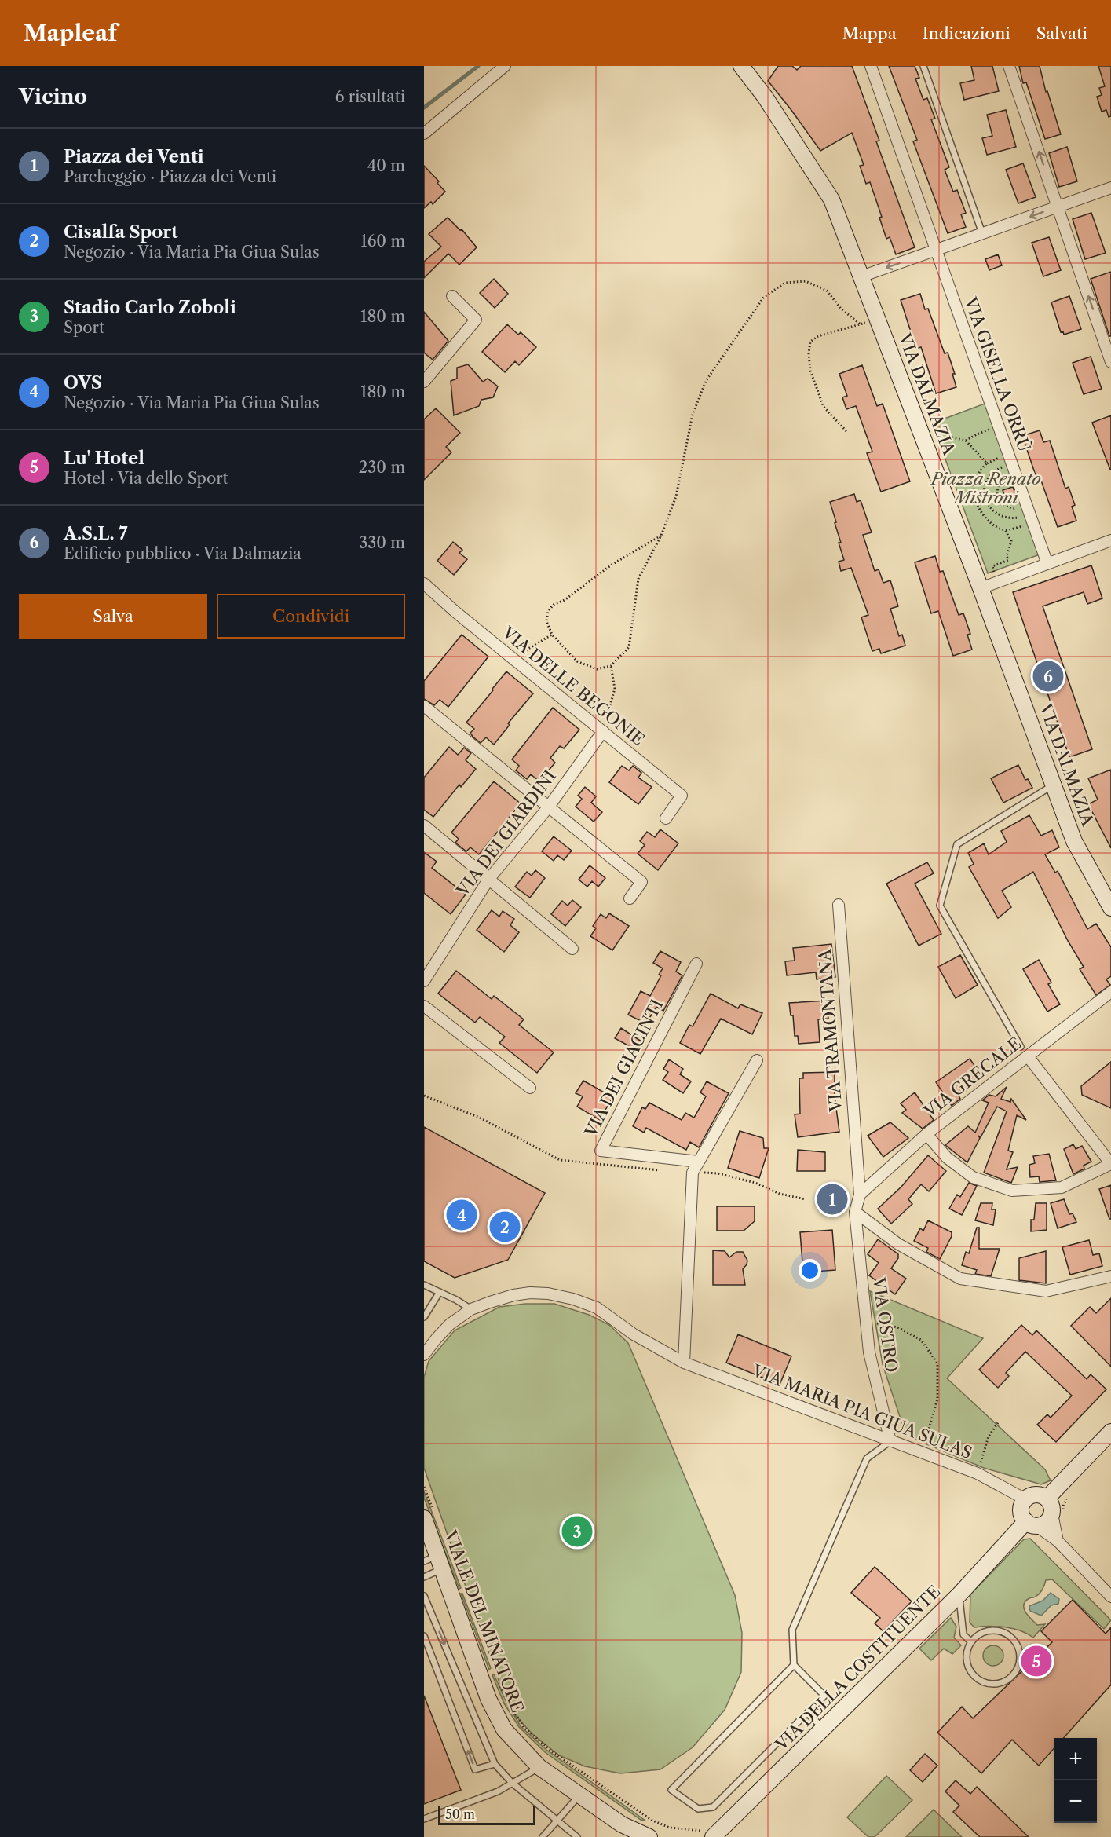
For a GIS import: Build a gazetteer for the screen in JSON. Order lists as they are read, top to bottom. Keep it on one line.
{"streets":{"street":["VIA GISELLA ORRÙ","VIA DALMAZIA","VIA DELLE BEGONIE","VIA DEI GIARDINI","VIA TRAMONTANA","VIA DEI GIACINTI","VIA GRECALE","VIA OSTRO","VIA MARIA PIA GIUA SULAS","VIALE DEL MINATORE","VIA DELLA COSTITUENTE"]},"crossings":[["VIA DELLE BEGONIE","VIA DEI GIARDINI"],["VIA TRAMONTANA","VIA GRECALE"],["VIA OSTRO","VIA MARIA PIA GIUA SULAS"],["VIA MARIA PIA GIUA SULAS","VIA DELLA COSTITUENTE"]],"parks":["Piazza Renato Mistroni"],"scale_bar":"50 m","page":{"header":"Mapleaf","nav":["Mappa","Indicazioni","Salvati"],"heading":["Vicino","6 risultati"],"list":[{"mark":"1","name":"Piazza dei Venti","note":"Parcheggio · Piazza dei Venti","value":"40 m"},{"mark":"2","name":"Cisalfa Sport","note":"Negozio · Via Maria Pia Giua Sulas","value":"160 m"},{"mark":"3","name":"Stadio Carlo Zoboli","note":"Sport","value":"180 m"},{"mark":"4","name":"OVS","note":"Negozio · Via Maria Pia Giua Sulas","value":"180 m"},{"mark":"5","name":"Lu' Hotel","note":"Hotel · Via dello Sport","value":"230 m"},{"mark":"6","name":"A.S.L. 7","note":"Edificio pubblico · Via Dalmazia","value":"330 m"}],"buttons":["Salva","Condividi"],"pins":["6","1","4","2","3","5"],"map_buttons":["+","−"],"scale":"50 m"}}
